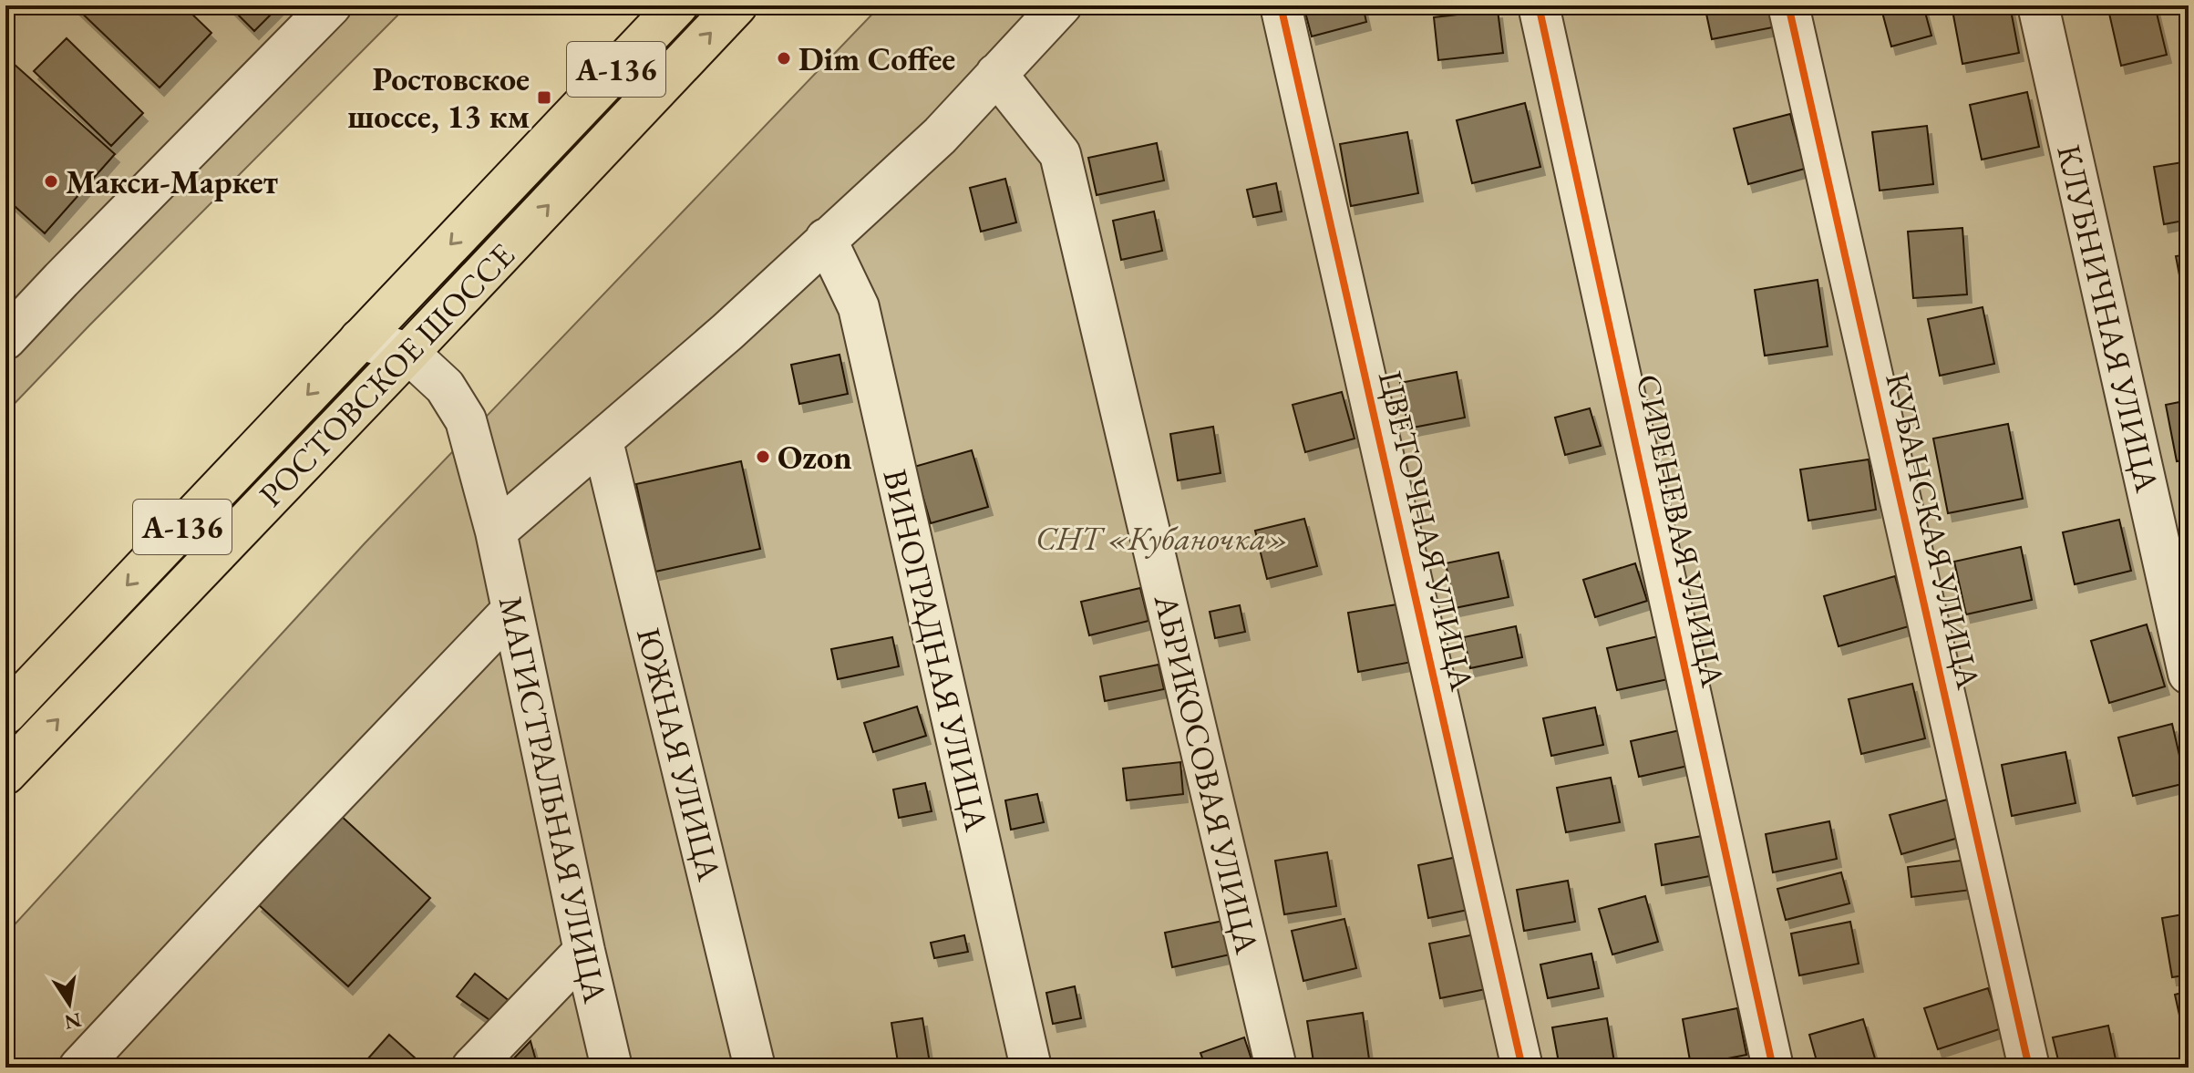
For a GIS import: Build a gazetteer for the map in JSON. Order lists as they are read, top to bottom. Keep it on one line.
{"streets":{"highway":["А-136","РОСТОВСКОЕ ШОССЕ"],"street":["КЛУБНИЧНАЯ УЛИЦА","ЦВЕТОЧНАЯ УЛИЦА","СИРЕНЕВАЯ УЛИЦА","КУБАНСКАЯ УЛИЦА","ВИНОГРАДНАЯ УЛИЦА","ЮЖНАЯ УЛИЦА","АБРИКОСОВАЯ УЛИЦА","МАГИСТРАЛЬНАЯ УЛИЦА"]},"crossings":[["РОСТОВСКОЕ ШОССЕ","МАГИСТРАЛЬНАЯ УЛИЦА"]],"parks":["СНТ «Кубаночка»"],"places":{"other":["Dim Coffee","Макси-Маркет","Ozon"],"transit":["Ростовское шоссе, 13 км"]},"north":"bottom"}
